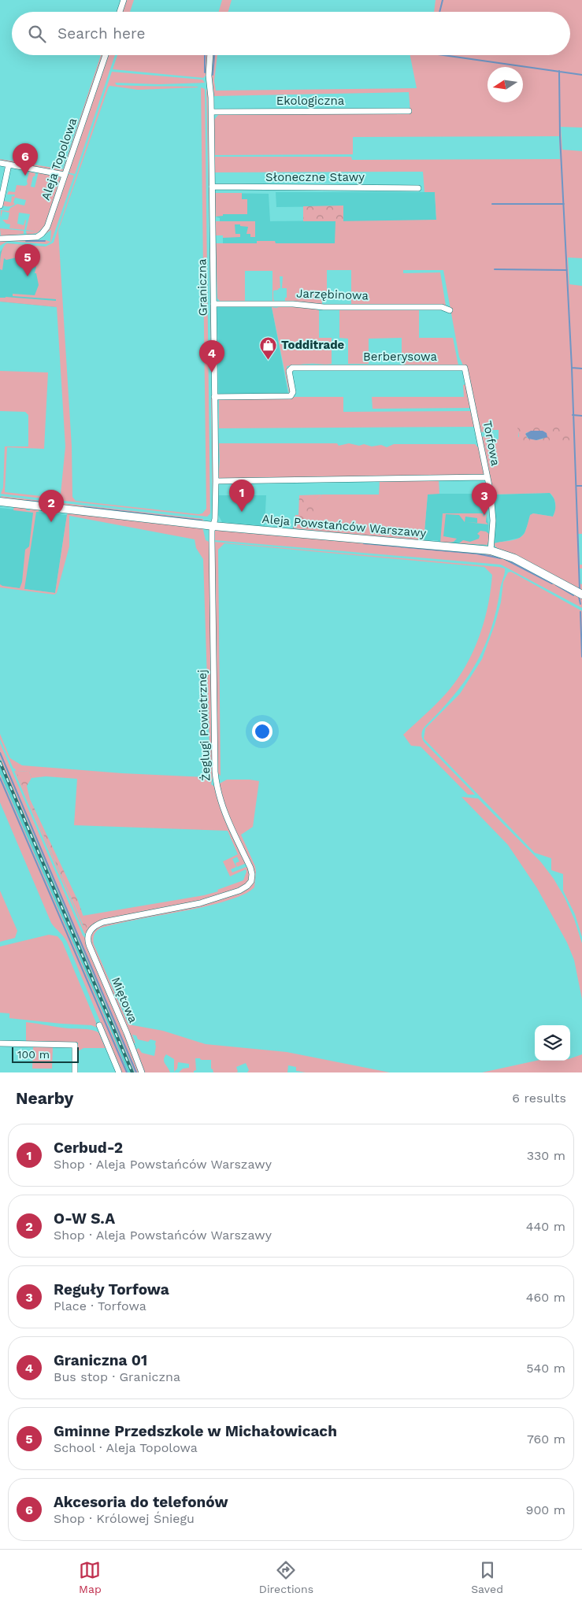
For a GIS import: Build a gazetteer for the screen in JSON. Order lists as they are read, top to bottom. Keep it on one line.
{"streets":{"street":["Ekologiczna","Aleja Topolowa","Słoneczne Stawy","Graniczna","Jarzębinowa","Berberysowa","Torfowa","Aleja Powstańców Warszawy","Żeglugi Powietrznej","Miętowa"]},"crossings":[["Ekologiczna","Graniczna"],["Słoneczne Stawy","Graniczna"],["Graniczna","Jarzębinowa"],["Graniczna","Berberysowa"],["Graniczna","Aleja Powstańców Warszawy"],["Graniczna","Żeglugi Powietrznej"],["Berberysowa","Torfowa"],["Torfowa","Aleja Powstańców Warszawy"],["Aleja Powstańców Warszawy","Żeglugi Powietrznej"],["Żeglugi Powietrznej","Miętowa"]],"places":{"shop":["Todditrade"]},"scale_bar":"100 m","north":"left","page":{"search":"Search here","pins":["6","5","4","1","3","2"],"scale":"100 m","heading":["Nearby","6 results"],"list":[{"mark":"1","name":"Cerbud-2","note":"Shop · Aleja Powstańców Warszawy","value":"330 m"},{"mark":"2","name":"O-W S.A","note":"Shop · Aleja Powstańców Warszawy","value":"440 m"},{"mark":"3","name":"Reguły Torfowa","note":"Place · Torfowa","value":"460 m"},{"mark":"4","name":"Graniczna 01","note":"Bus stop · Graniczna","value":"540 m"},{"mark":"5","name":"Gminne Przedszkole w Michałowicach","note":"School · Aleja Topolowa","value":"760 m"},{"mark":"6","name":"Akcesoria do telefonów","note":"Shop · Królowej Śniegu","value":"900 m"}],"nav":["Map","Directions","Saved"]}}
